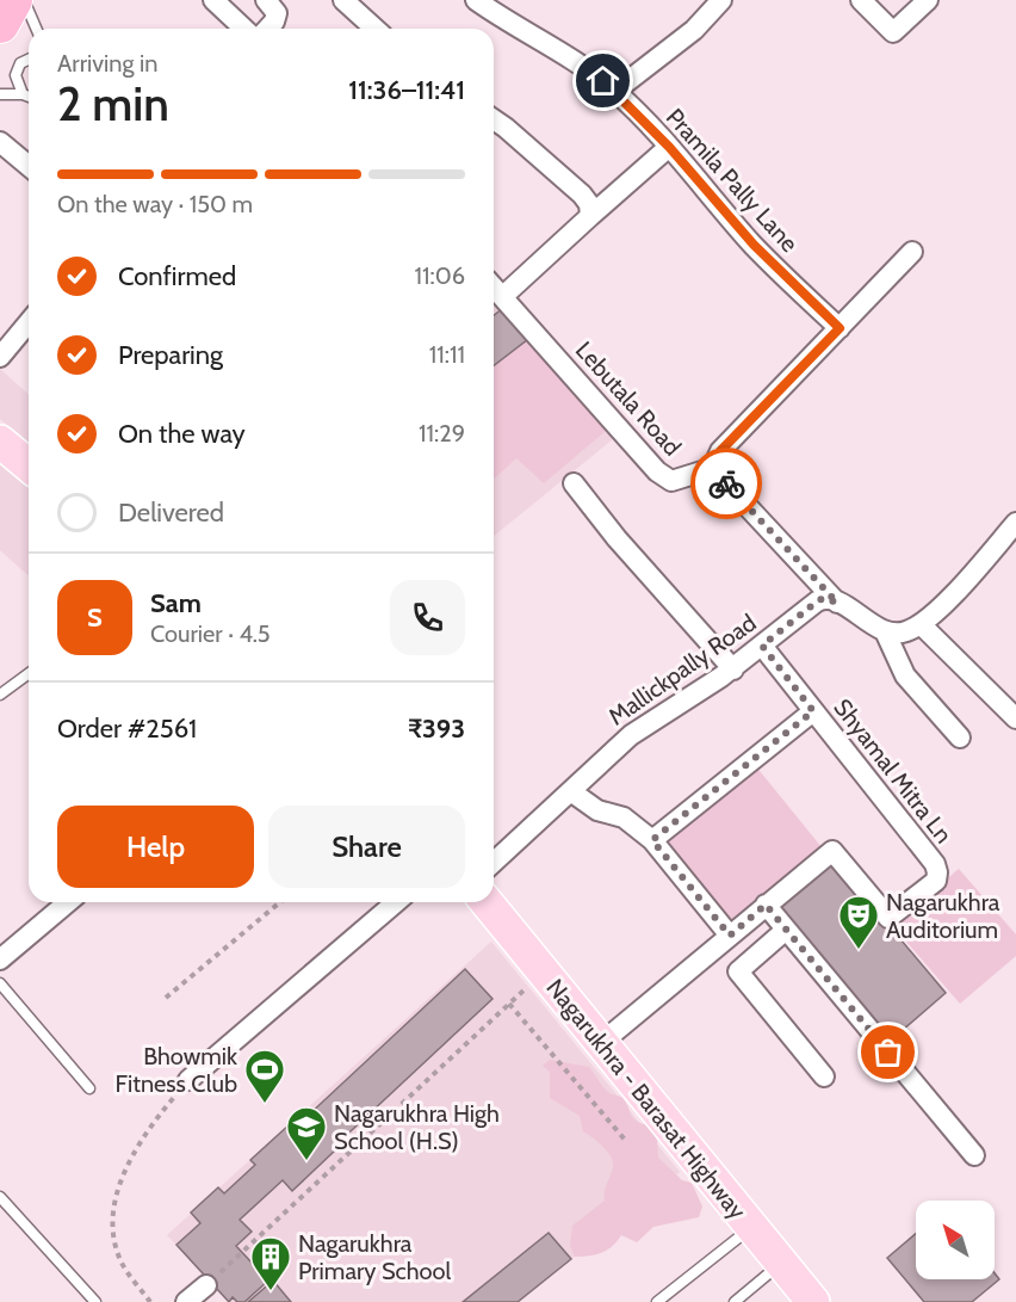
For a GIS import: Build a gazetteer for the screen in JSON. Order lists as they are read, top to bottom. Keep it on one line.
{"streets":{"main road":["Nagarukhra - Barasat Highway"],"street":["Pramila Pally Lane","Lebutala Road","Mallickpally Road","Shyamal Mitra Ln"]},"crossings":[["Mallickpally Road","Shyamal Mitra Ln"],["Shyamal Mitra Ln","Nagarukhra - Barasat Highway"]],"places":{"theatre":["Nagarukhra Auditorium"],"sports":["Bhowmik Fitness Club"],"school or university":["Nagarukhra High School (H.S)"],"building":["Nagarukhra Primary School"]},"north":"top left","page":{"heading":["2 min","Arriving in","11:36–11:41"],"panel":["Sam","Courier · 4.5","Order #2561","₹393"],"bar":"On the way · 150 m","list":[["Confirmed","11:06"],["Preparing","11:11"],["On the way","11:29"],"Delivered"],"round":"S","buttons":["Help","Share"]}}
